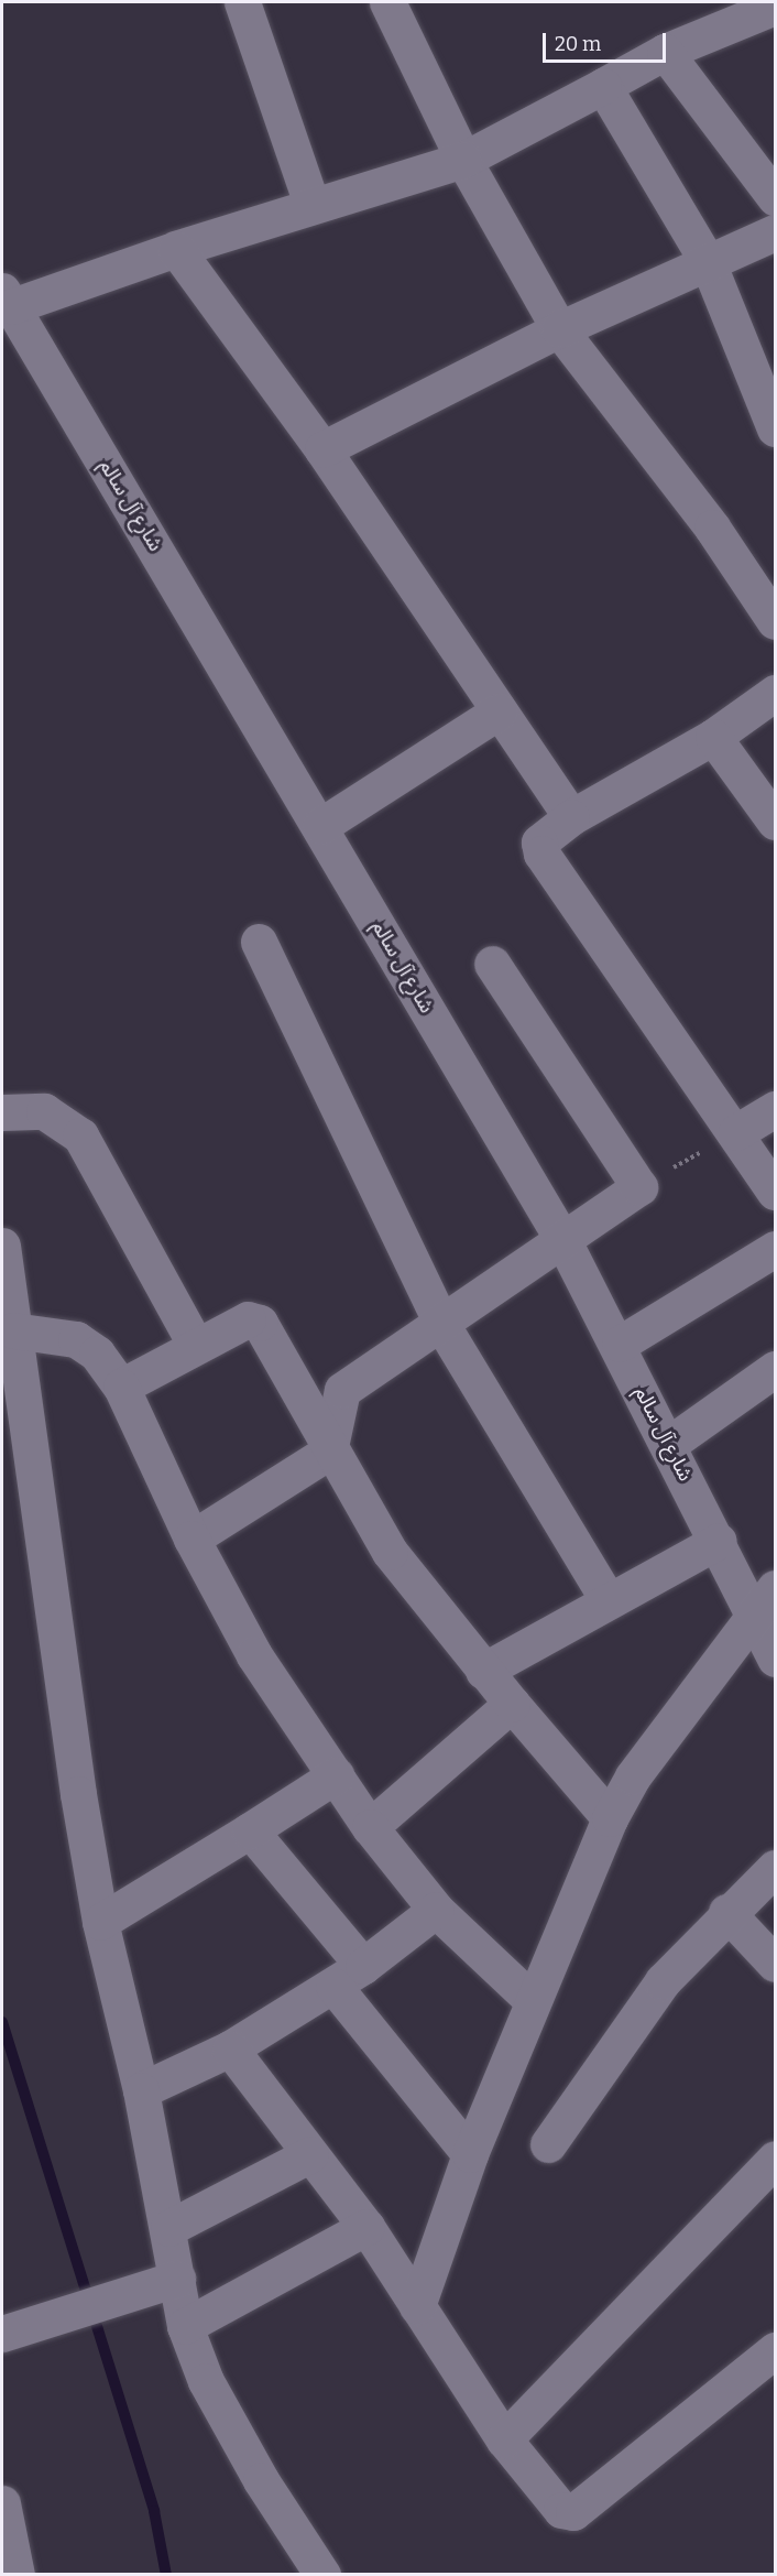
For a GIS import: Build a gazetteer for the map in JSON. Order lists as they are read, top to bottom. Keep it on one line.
{"streets":{"street":["شارع آل سالم"]},"scale_bar":"20 m"}
